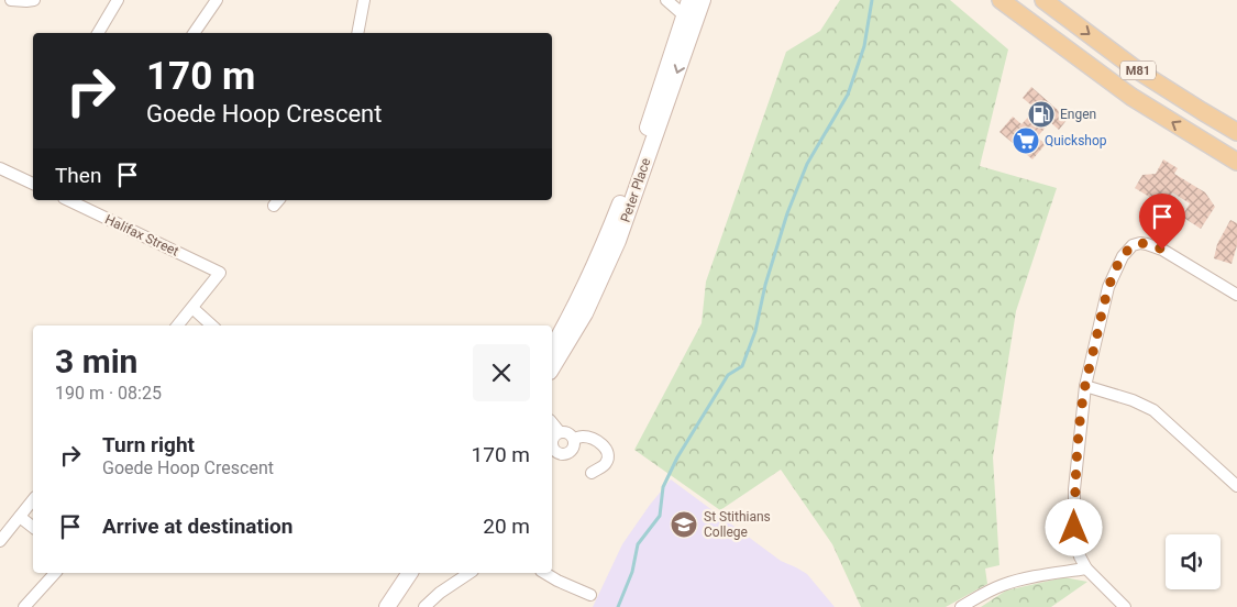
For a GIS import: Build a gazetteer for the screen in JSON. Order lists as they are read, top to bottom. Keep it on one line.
{"streets":{"main road":["M81","Peter Place"],"street":["Halifax Street"]},"places":{"fuel station":["Engen"],"supermarket":["Quickshop"],"school or university":["St Stithians College"]},"page":{"turn":["170 m","Goede Hoop Crescent"],"then":"Then","heading":["3 min","190 m · 08:25"],"list":[{"name":"Turn right","note":"Goede Hoop Crescent","value":"170 m"},{"name":"Arrive at destination","value":"20 m"}]}}
